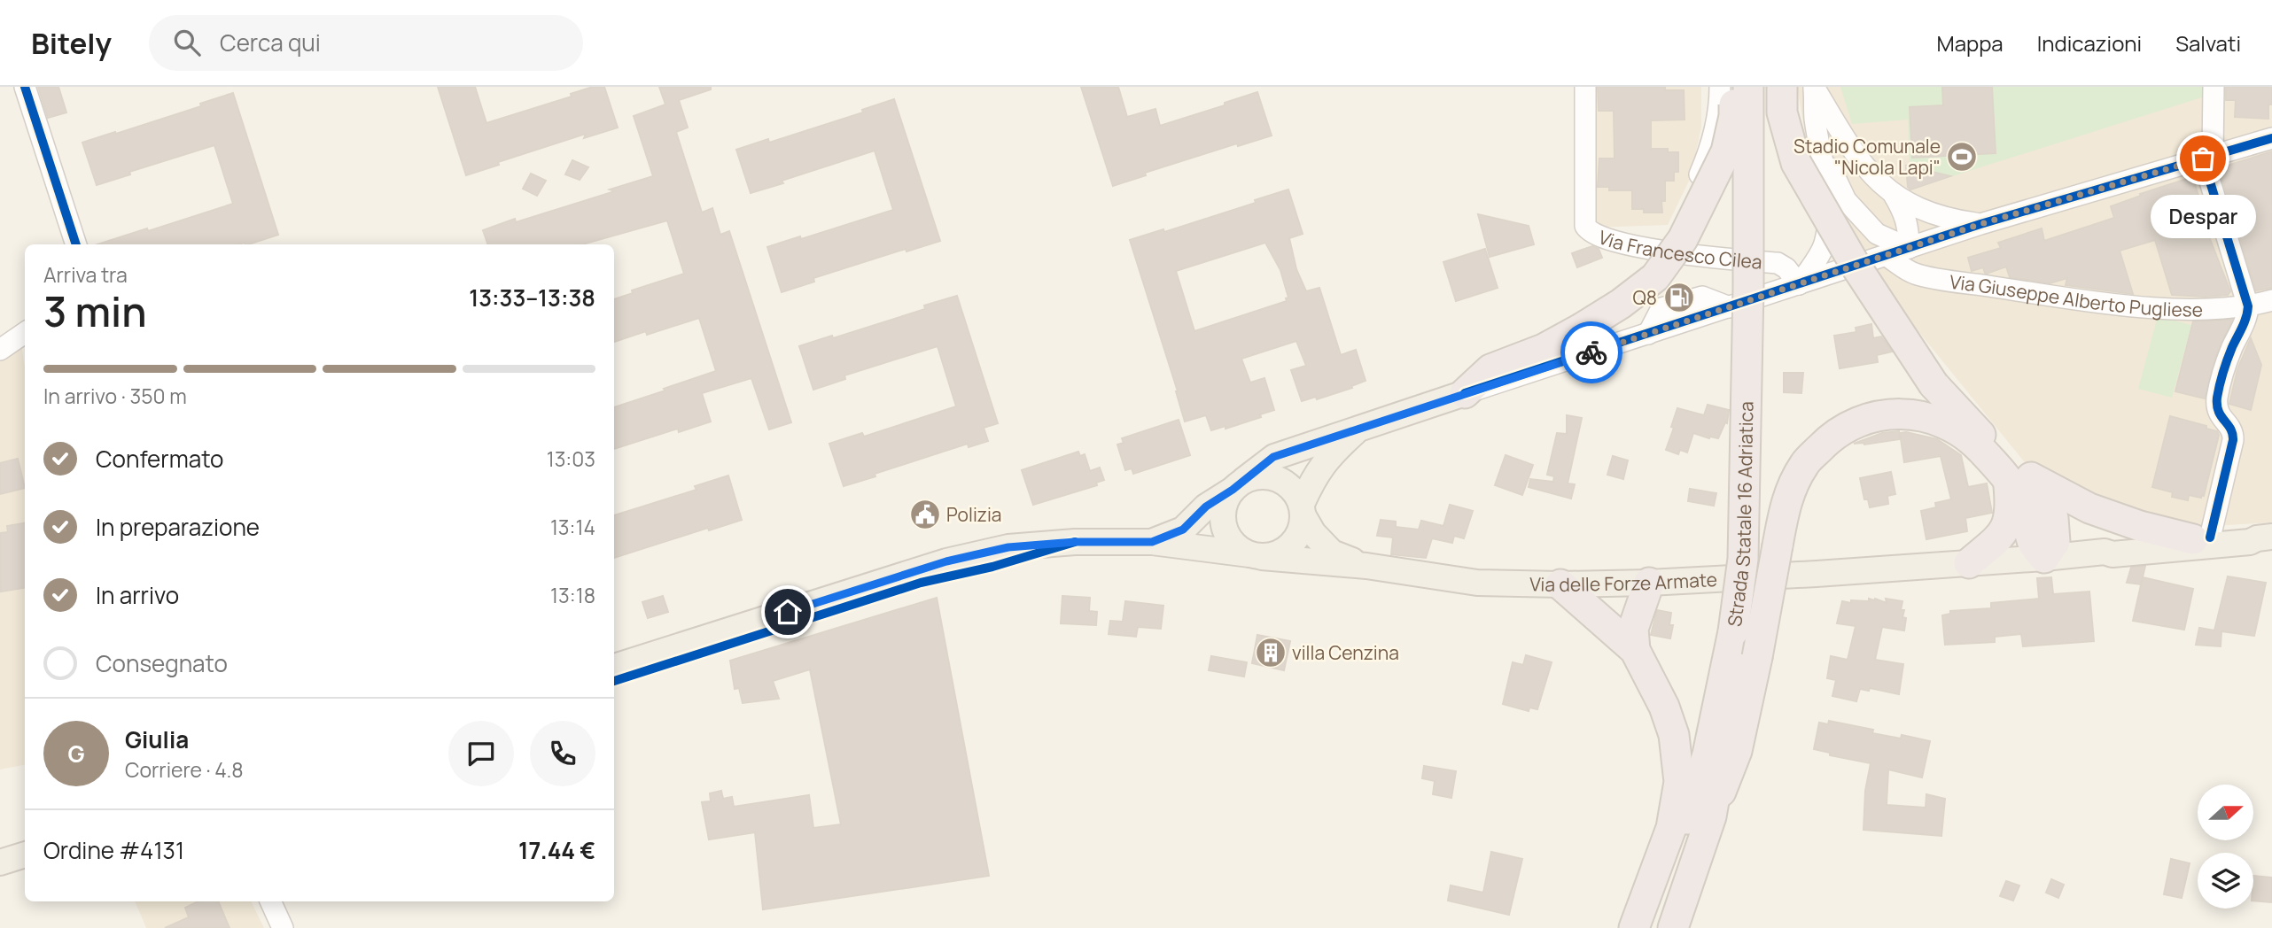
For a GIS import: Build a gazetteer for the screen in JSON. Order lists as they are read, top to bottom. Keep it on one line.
{"streets":{"highway":["Strada Statale 16 Adriatica"],"main road":["Via delle Forze Armate"],"street":["Via Francesco Cilea","Via Giuseppe Alberto Pugliese"]},"places":{"sports":["Stadio Comunale \"Nicola Lapi\""],"other":["Despar"],"fuel station":["Q8"],"public building":["Polizia"],"building":["villa Cenzina"]},"north":"right","page":{"header":"Bitely","search":"Cerca qui","nav":["Mappa","Indicazioni","Salvati"],"bubble":"Despar","heading":["3 min","Arriva tra","13:33–13:38"],"panel":["Giulia","Corriere · 4.8","Ordine #4131","17.44 €"],"bar":"In arrivo · 350 m","list":[["Confermato","13:03"],["In preparazione","13:14"],["In arrivo","13:18"],"Consegnato"],"round":"G"}}
